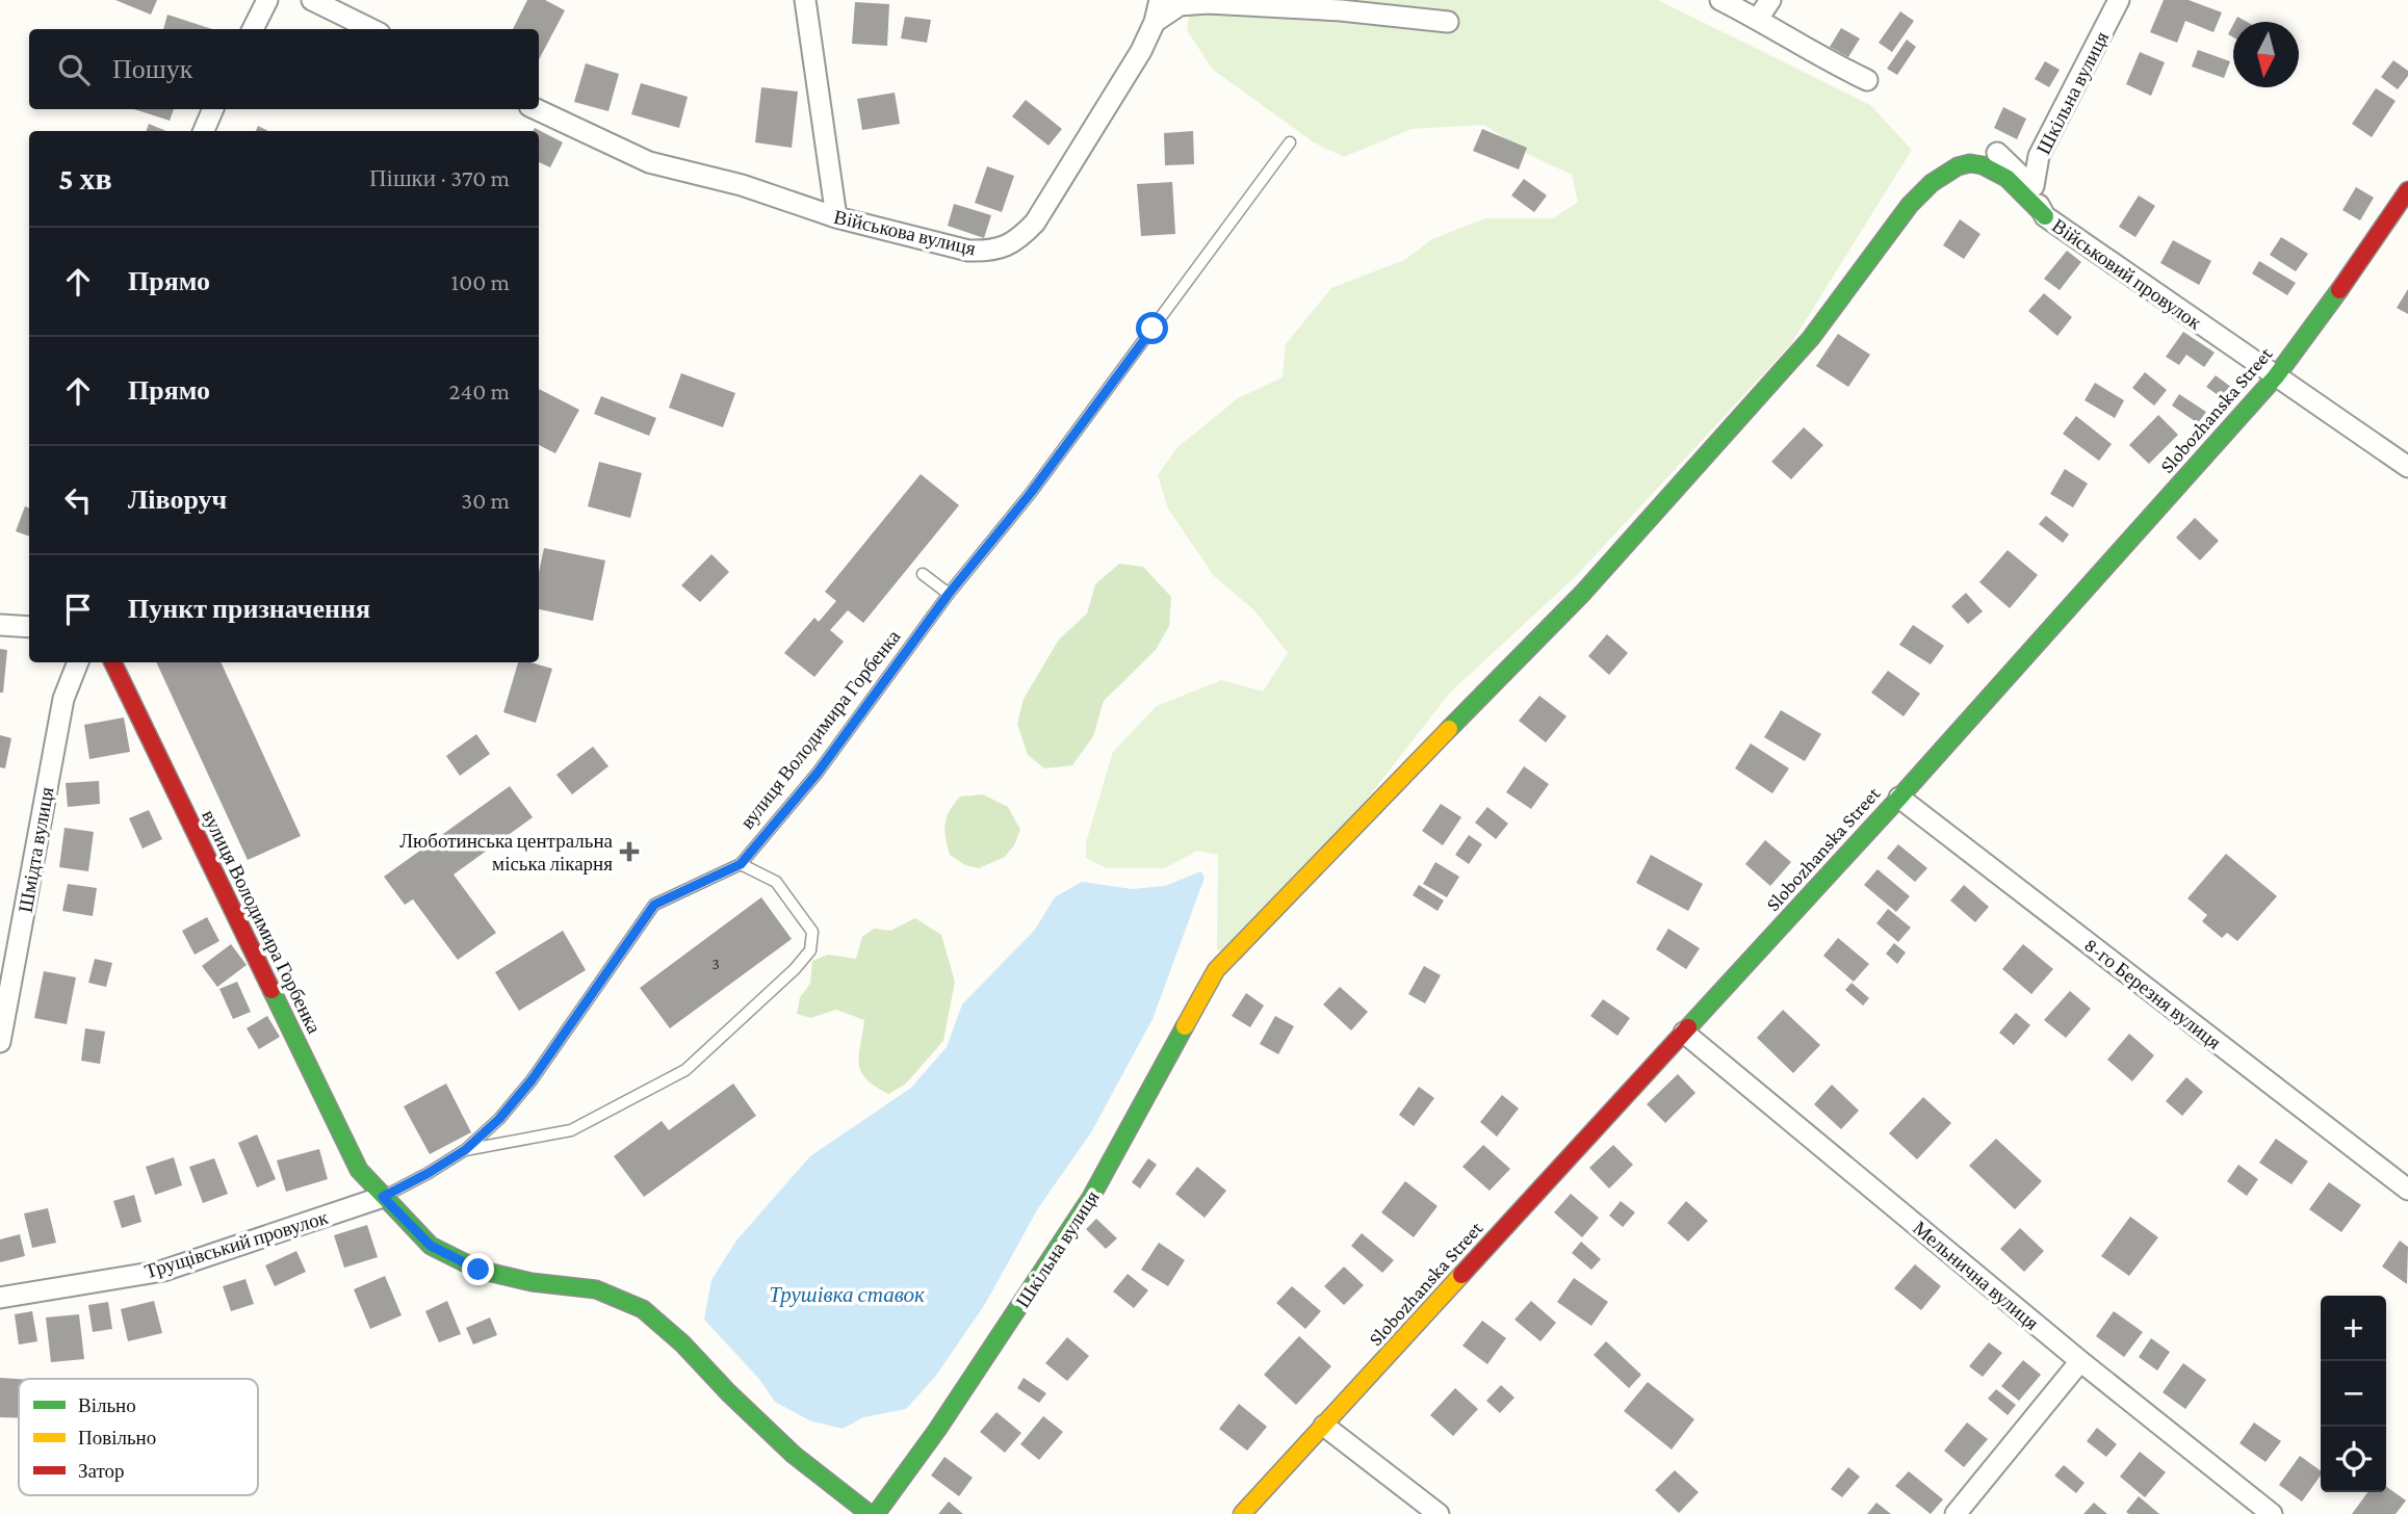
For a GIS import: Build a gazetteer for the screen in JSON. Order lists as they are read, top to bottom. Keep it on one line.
{"streets":{"street":["Шкільна вулиця","Військова вулиця","Військовий провулок","Slobozhanska Street","вулиця Володимира Горбенка","Шмідта вулиця","8-го Березня вулиця","Трущівський провулок","Мельнична вулиця"]},"crossings":[["Шкільна вулиця","Військовий провулок"],["Військовий провулок","Slobozhanska Street"],["Slobozhanska Street","8-го Березня вулиця"],["Slobozhanska Street","Мельнична вулиця"],["вулиця Володимира Горбенка","Трущівський провулок"]],"water":["Трушівка ставок"],"places":{"health":["Люботинська центральна міська лікарня"]},"house_numbers":["3"],"legend":["Вільно","Повільно","Затор"],"north":"bottom","page":{"search":"Пошук","heading":["5 хв","Пішки · 370 m"],"list":[["Прямо","100 m"],["Прямо","240 m"],["Ліворуч","30 m"],"Пункт призначення"],"map_buttons":["+","−"]}}
